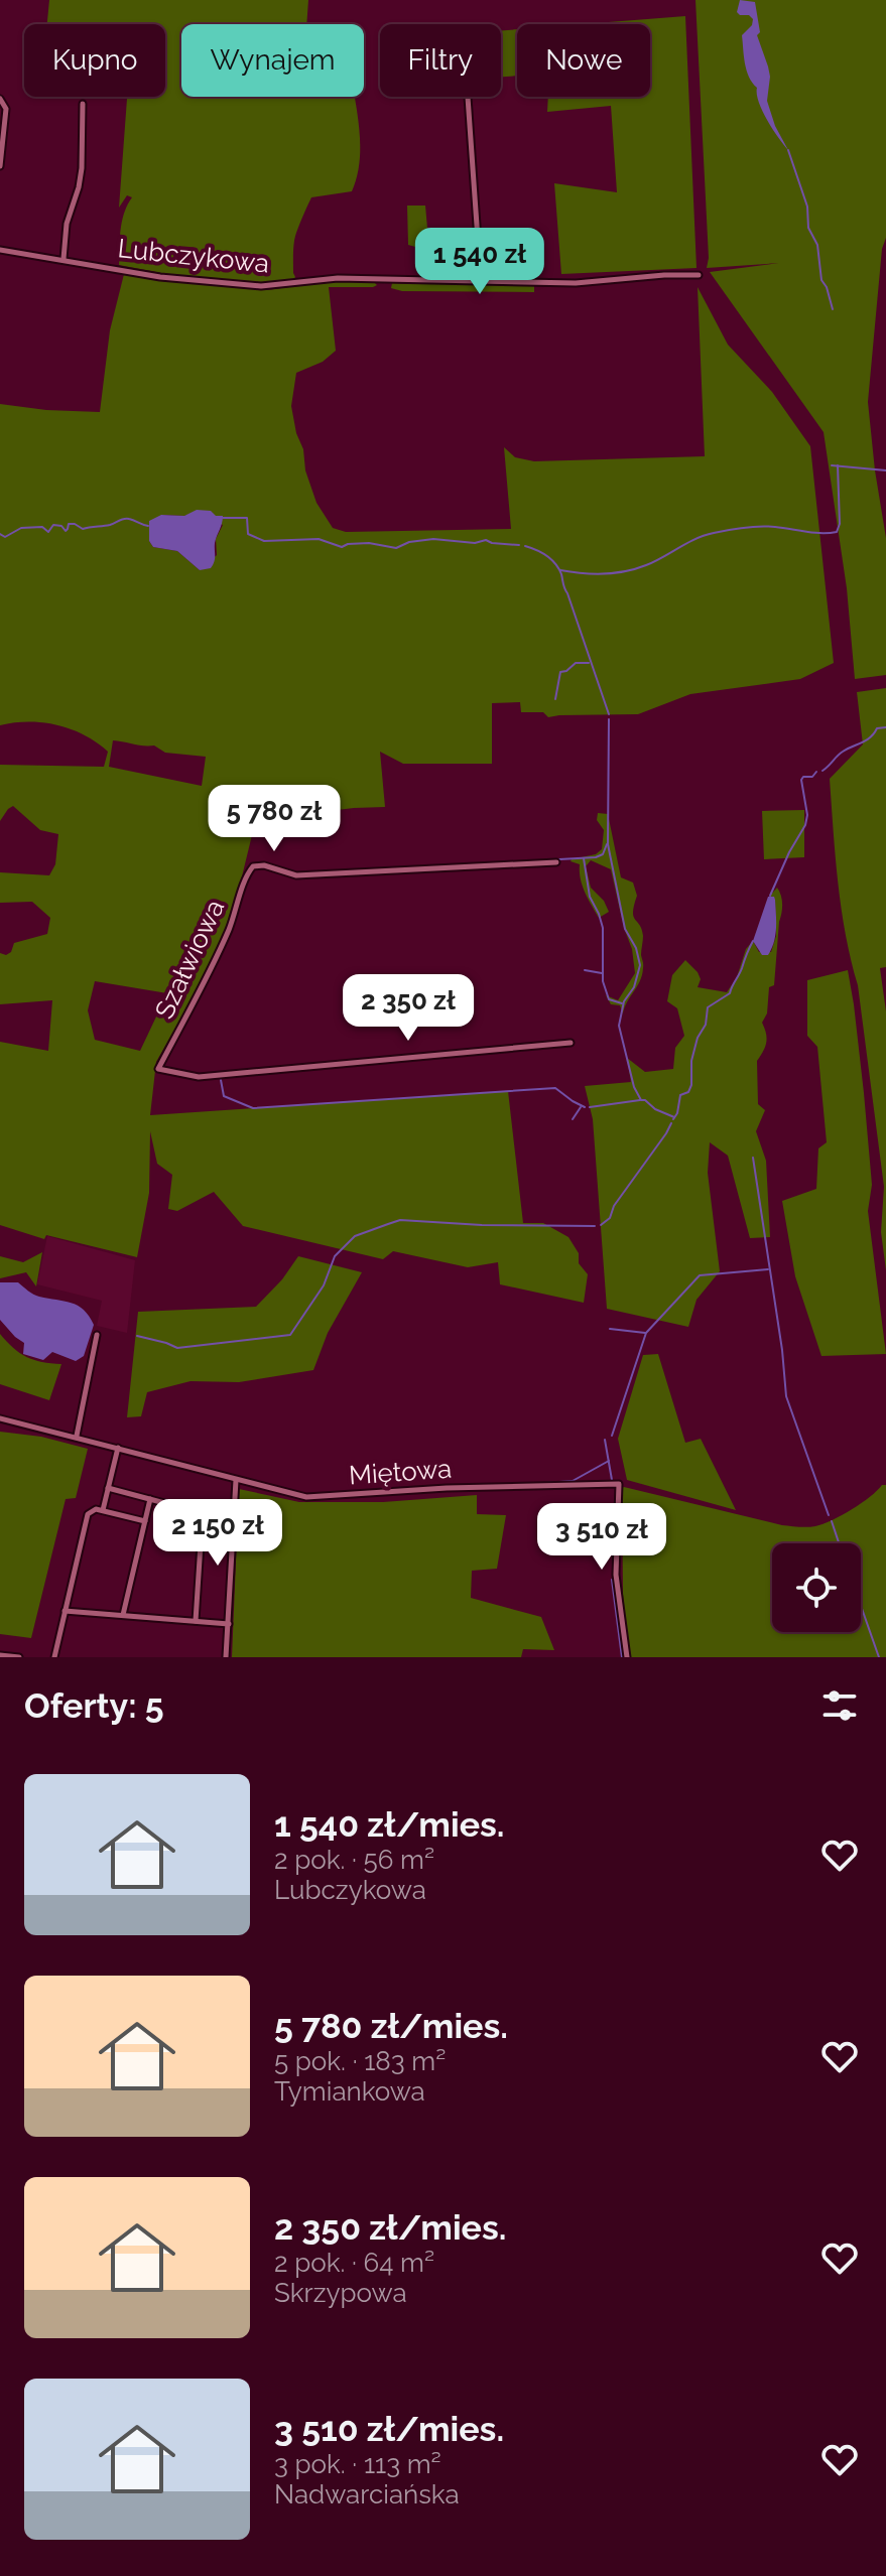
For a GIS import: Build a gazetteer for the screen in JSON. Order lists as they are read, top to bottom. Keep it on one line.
{"streets":{"street":["Lubczykowa","Szałwiowa","Miętowa"]},"page":{"chip":["Kupno","Wynajem","Filtry","Nowe"],"price":["1 540 zł","5 780 zł","2 350 zł","2 150 zł","3 510 zł"],"heading":"Oferty: 5","list":[{"name":"1 540 zł/mies.","note":"2 pok. · 56 m² · Lubczykowa"},{"name":"5 780 zł/mies.","note":"5 pok. · 183 m² · Tymiankowa"},{"name":"2 350 zł/mies.","note":"2 pok. · 64 m² · Skrzypowa"},{"name":"3 510 zł/mies.","note":"3 pok. · 113 m² · Nadwarciańska"}]}}
